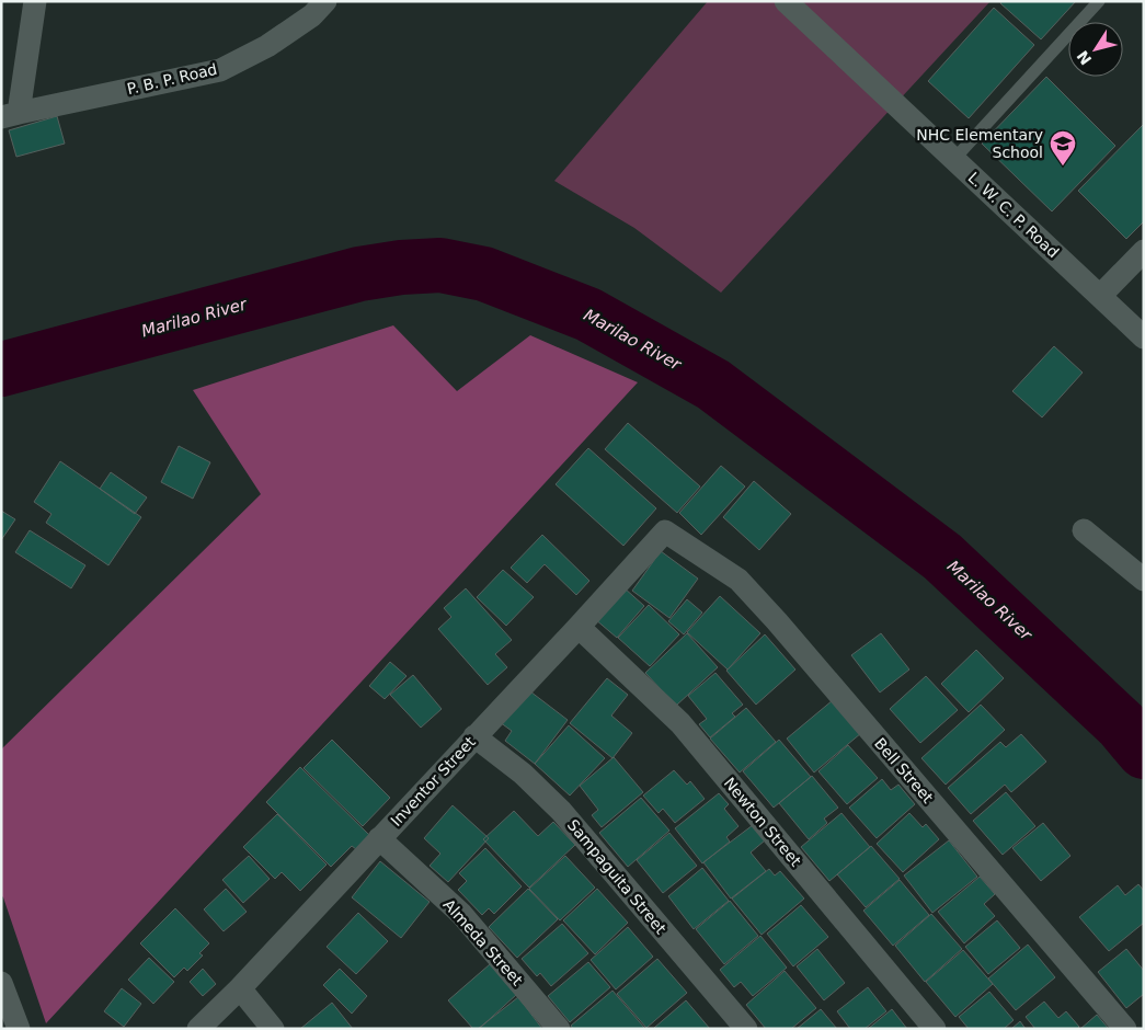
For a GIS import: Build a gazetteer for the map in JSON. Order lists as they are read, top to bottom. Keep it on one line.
{"streets":{"street":["P. B. P. Road","L. W. C. P. Road","Bell Street","Inventor Street","Newton Street","Sampaguita Street","Almeda Street"]},"crossings":[["Bell Street","Inventor Street"],["Inventor Street","Newton Street"],["Inventor Street","Sampaguita Street"],["Inventor Street","Almeda Street"]],"water":["Marilao River"],"places":{"school or university":["NHC Elementary School"]},"north":"bottom left"}
